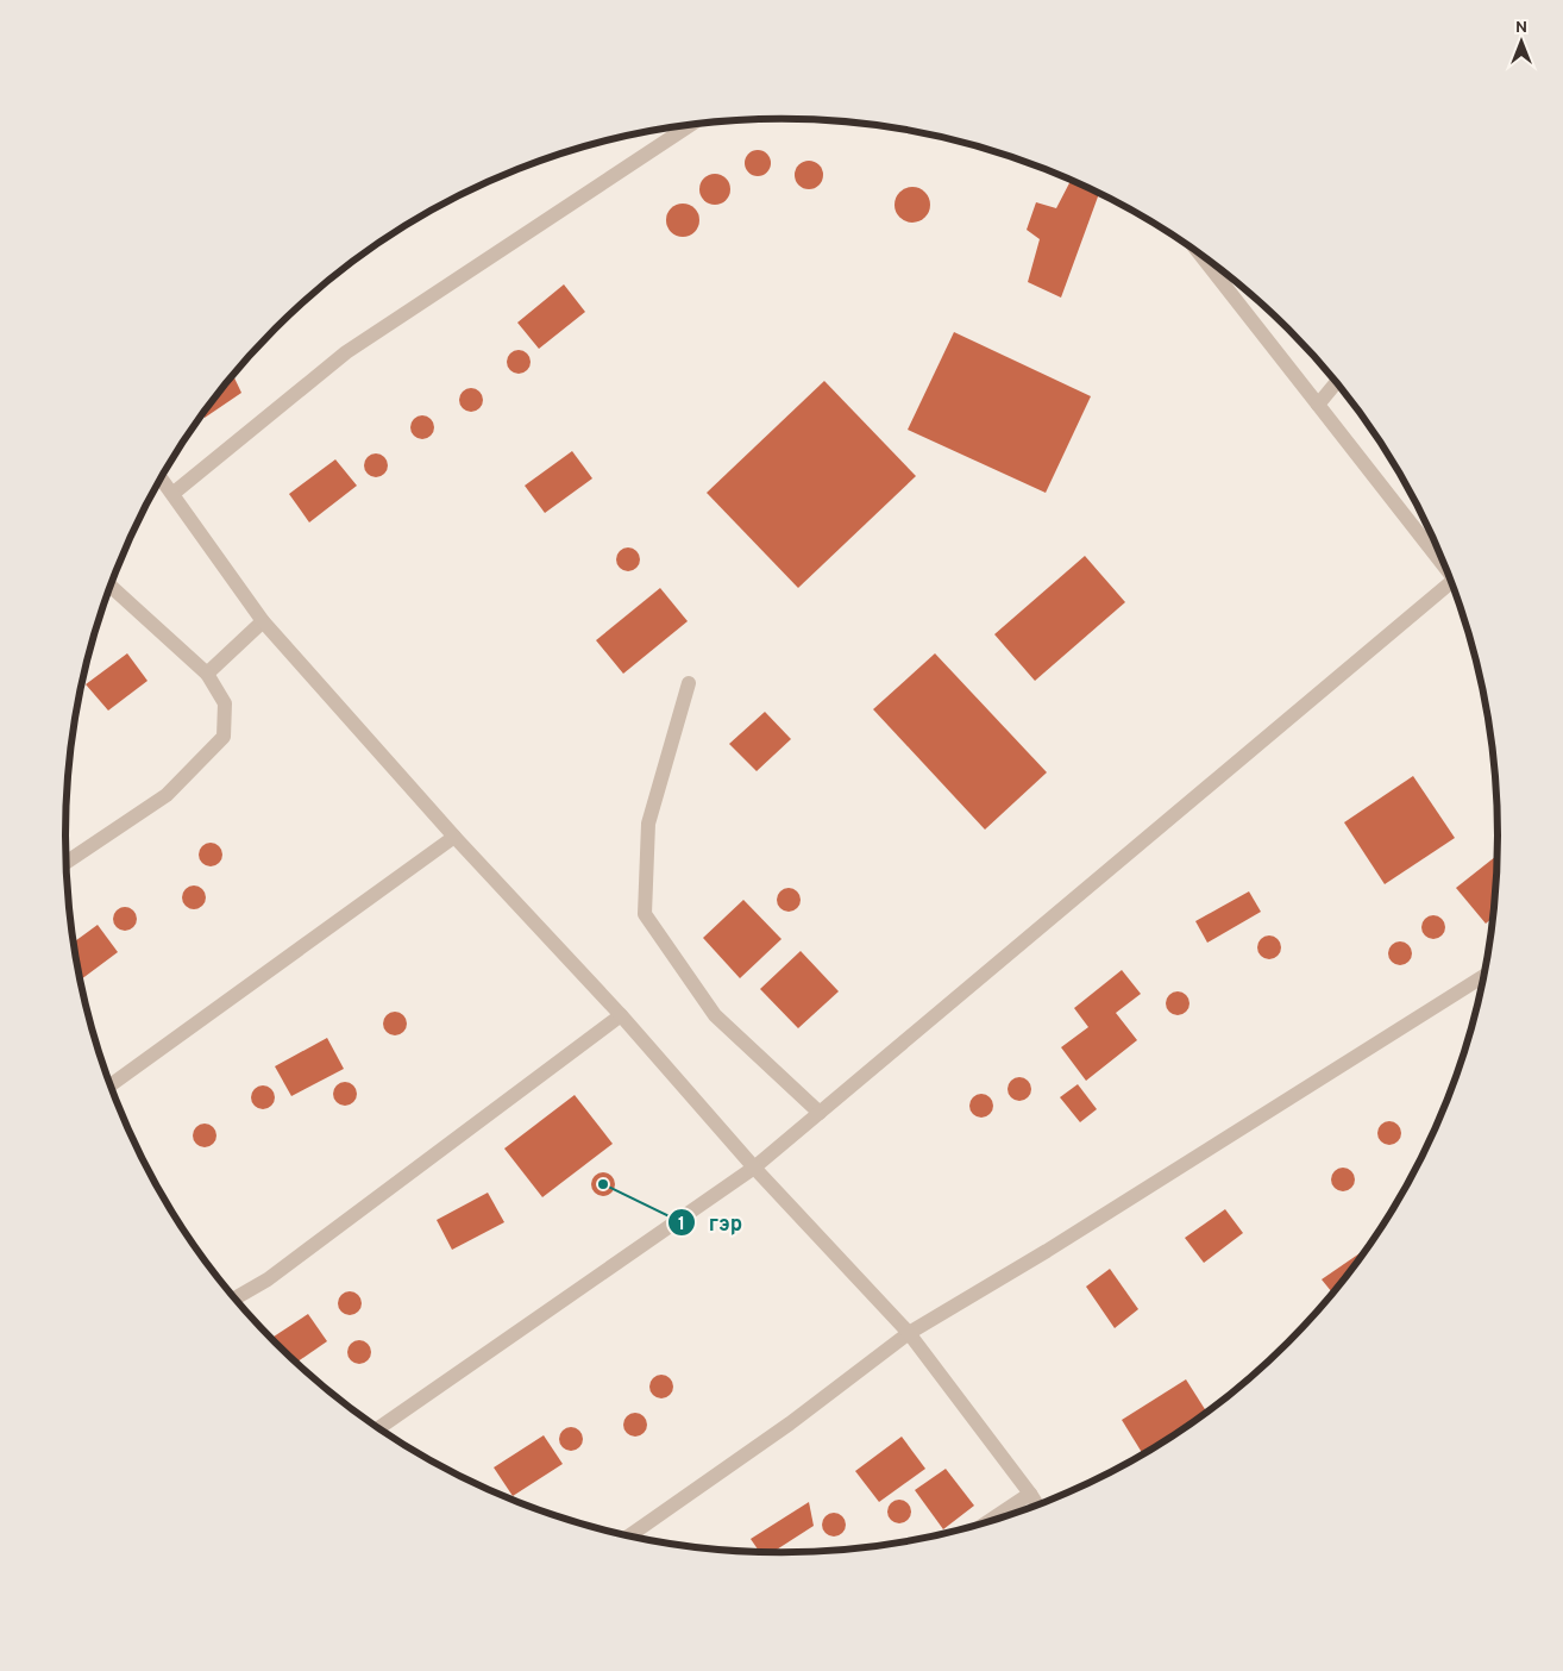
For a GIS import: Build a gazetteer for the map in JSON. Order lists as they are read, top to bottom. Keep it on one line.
{"places":["гэр"],"north":"top"}
